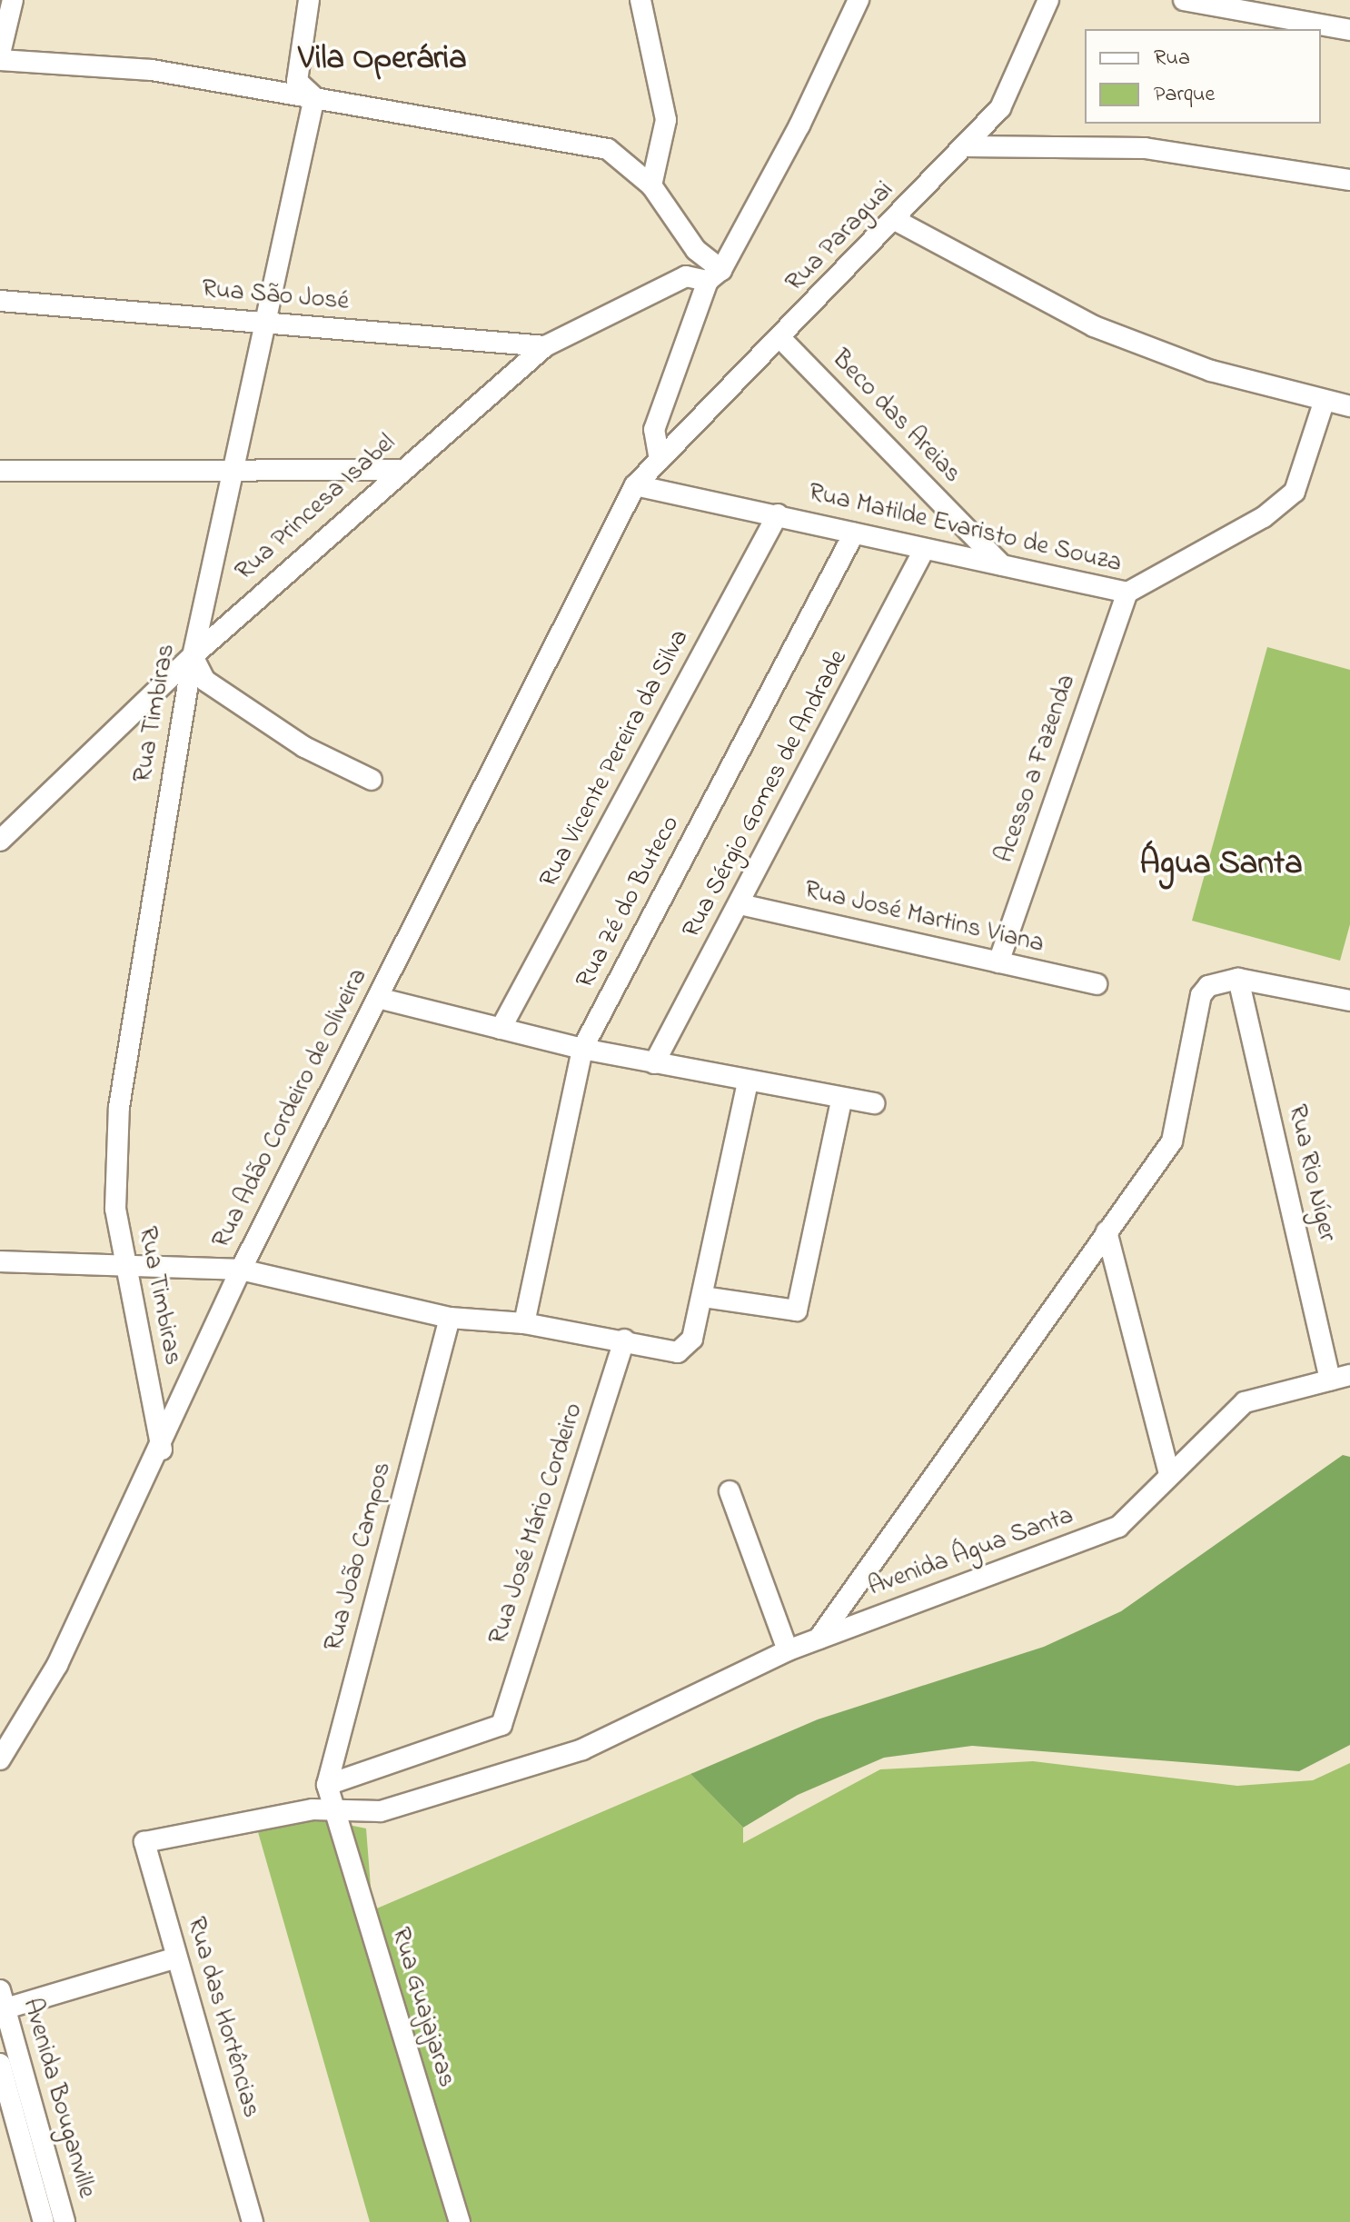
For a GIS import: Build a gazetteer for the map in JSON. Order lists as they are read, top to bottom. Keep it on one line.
{"streets":{"street":["Rua Paraguai","Rua São José","Beco das Areias","Rua Princesa Isabel","Rua Matilde Evaristo de Souza","Rua Timbiras","Rua Vicente Pereira da Silva","Acesso a Fazenda","Rua Sérgio Gomes de Andrade","Rua Zé do Buteco","Rua José Martins Viana","Rua Adão Cordeiro de Oliveira","Rua Rio Níger","Rua José Mário Cordeiro","Avenida Água Santa","Rua João Campos","Rua Guajajaras","Rua das Hortências","Avenida Bouganville"]},"crossings":[["Rua Paraguai","Beco das Areias"],["Rua Paraguai","Rua Matilde Evaristo de Souza"],["Rua Paraguai","Rua Adão Cordeiro de Oliveira"],["Rua São José","Rua Princesa Isabel"],["Rua São José","Rua Timbiras"],["Beco das Areias","Rua Matilde Evaristo de Souza"],["Rua Princesa Isabel","Rua Timbiras"],["Rua Matilde Evaristo de Souza","Rua Vicente Pereira da Silva"],["Rua Matilde Evaristo de Souza","Acesso a Fazenda"],["Rua Matilde Evaristo de Souza","Rua Sérgio Gomes de Andrade"],["Rua Matilde Evaristo de Souza","Rua Zé do Buteco"],["Rua Matilde Evaristo de Souza","Rua Adão Cordeiro de Oliveira"],["Rua Timbiras","Rua Adão Cordeiro de Oliveira"],["Acesso a Fazenda","Rua José Martins Viana"],["Rua Sérgio Gomes de Andrade","Rua José Martins Viana"],["Rua Rio Níger","Avenida Água Santa"],["Rua José Mário Cordeiro","Rua João Campos"],["Avenida Água Santa","Rua Guajajaras"],["Avenida Água Santa","Rua das Hortências"]],"districts":["Vila Operária","Água Santa"],"legend":["Rua","Parque"]}
